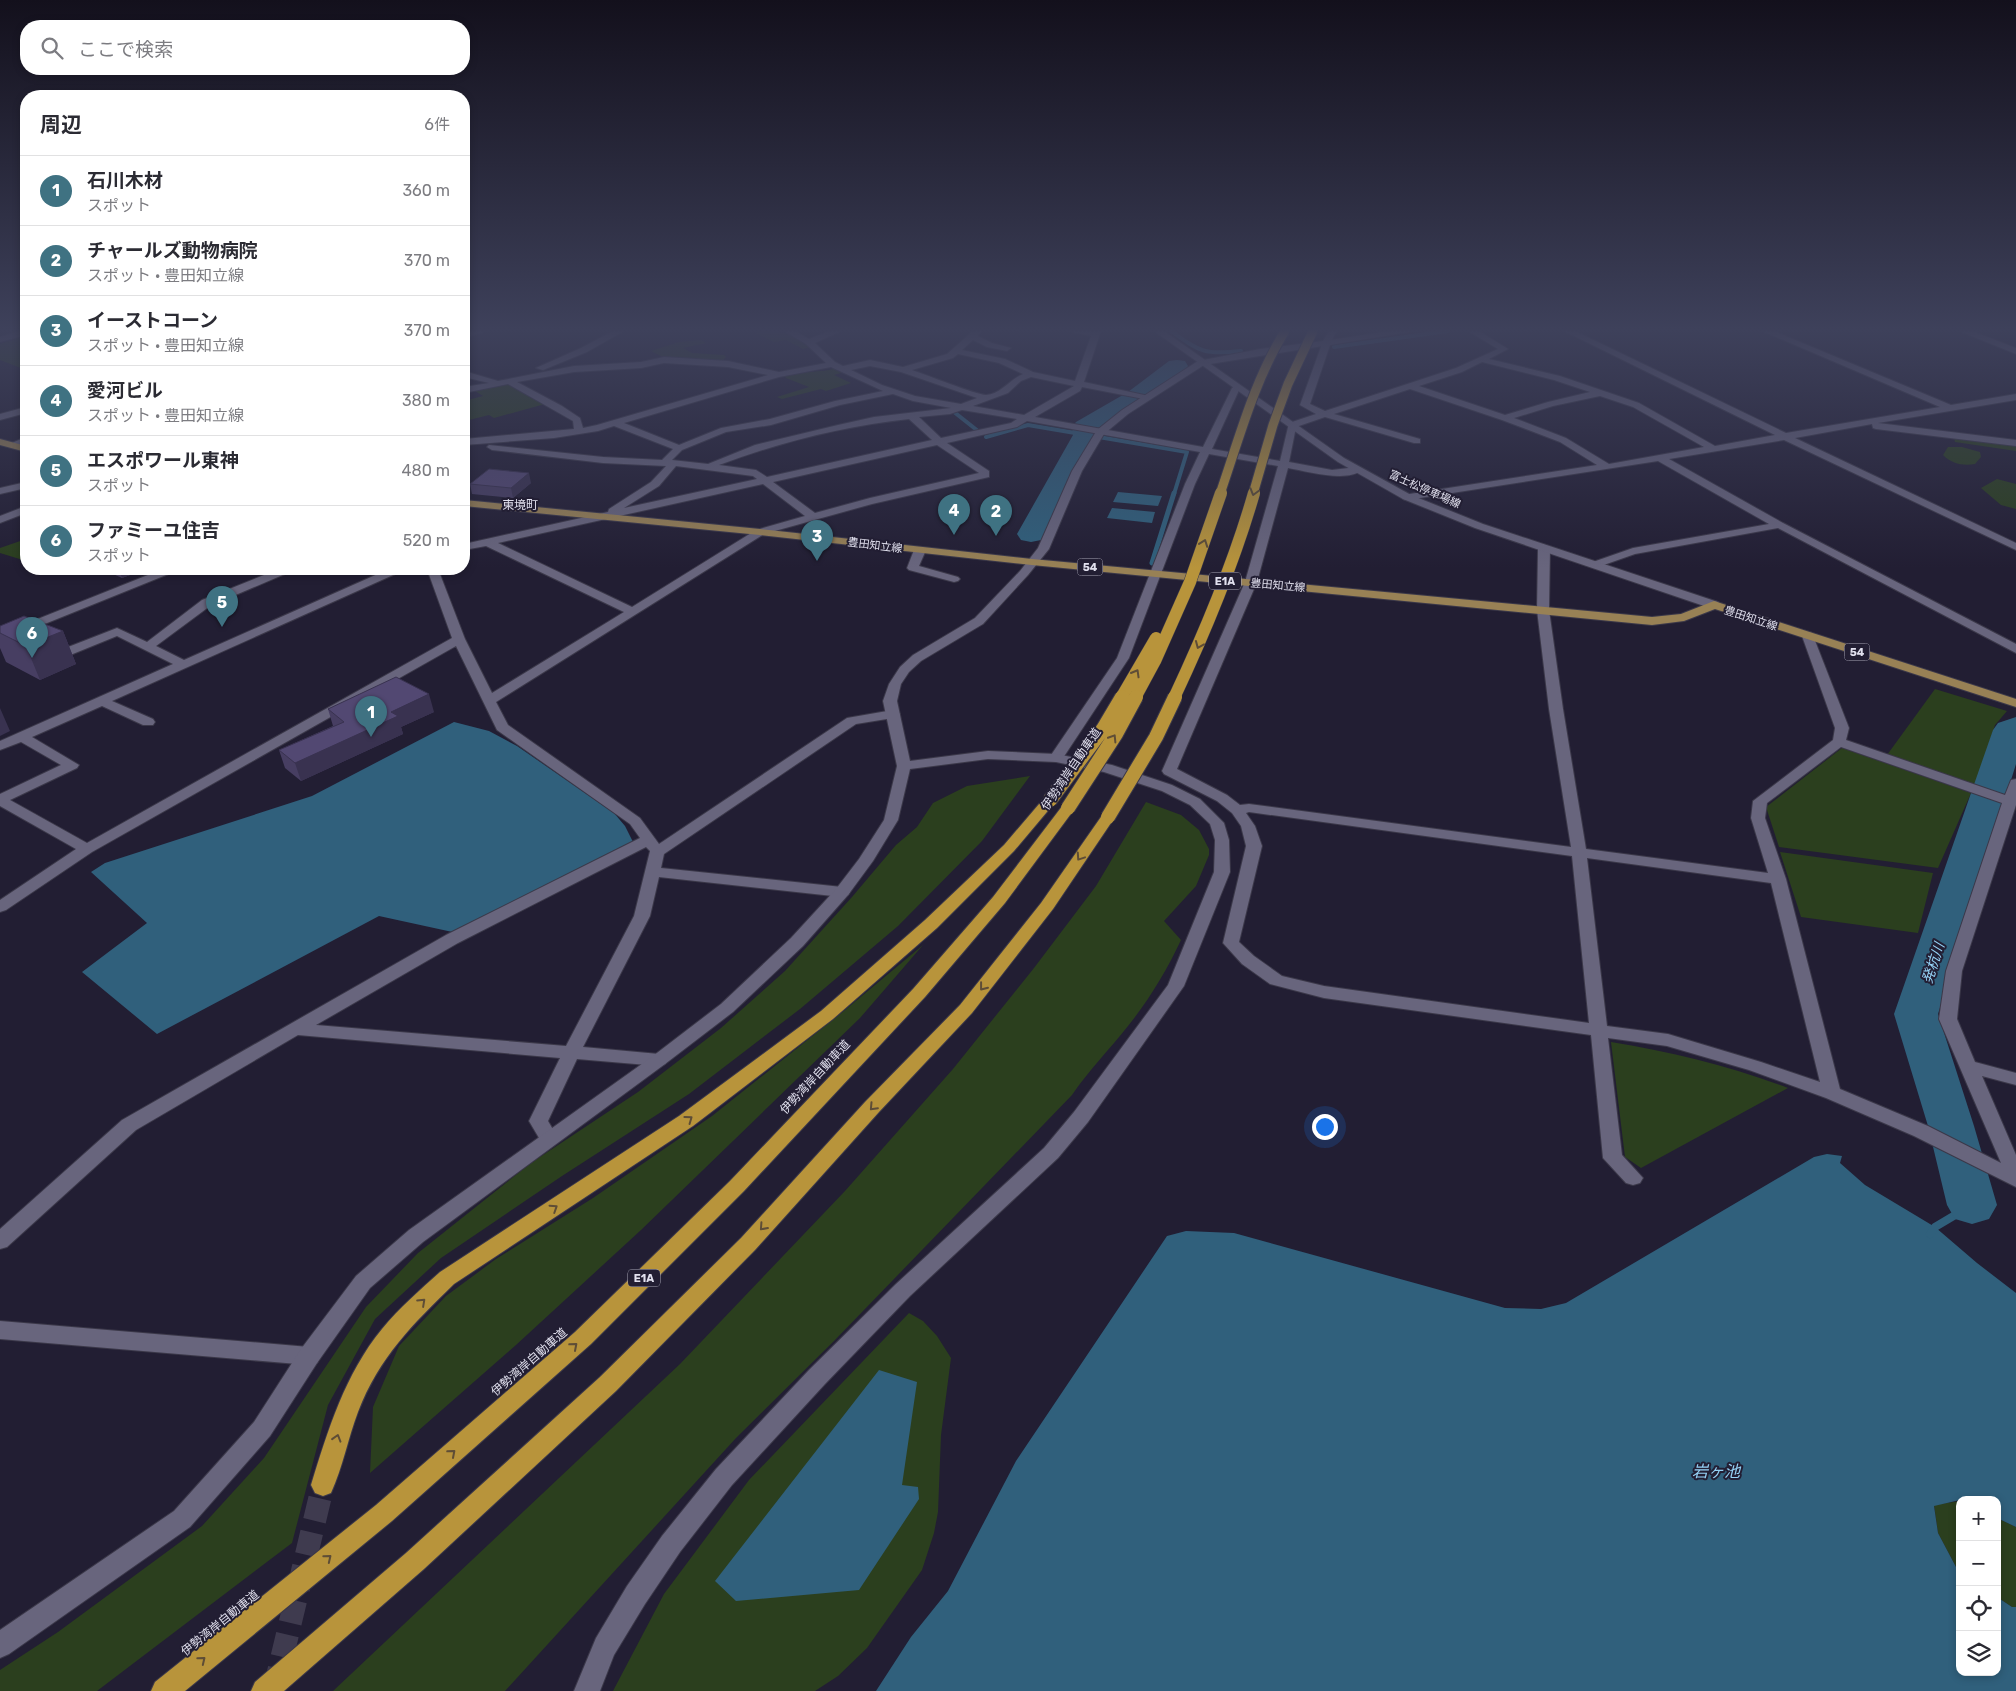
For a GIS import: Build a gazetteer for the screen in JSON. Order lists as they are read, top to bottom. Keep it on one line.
{"streets":{"highway":["E1A","伊勢湾岸自動車道"],"main road":["豊田知立線","54"],"street":["富士松停車場線"]},"crossings":[["富士松停車場線","豊田知立線"]],"districts":["東境町"],"water":["発杭川","岩ヶ池"],"page":{"search":"ここで検索","heading":["周辺","6件"],"list":[{"mark":"1","name":"石川木材","note":"スポット","value":"360 m"},{"mark":"2","name":"チャールズ動物病院","note":"スポット · 豊田知立線","value":"370 m"},{"mark":"3","name":"イーストコーン","note":"スポット · 豊田知立線","value":"370 m"},{"mark":"4","name":"愛河ビル","note":"スポット · 豊田知立線","value":"380 m"},{"mark":"5","name":"エスポワール東神","note":"スポット","value":"480 m"},{"mark":"6","name":"ファミーユ住吉","note":"スポット","value":"520 m"}],"pins":["4","2","3","5","6","1"],"map_buttons":["+","−"]}}
